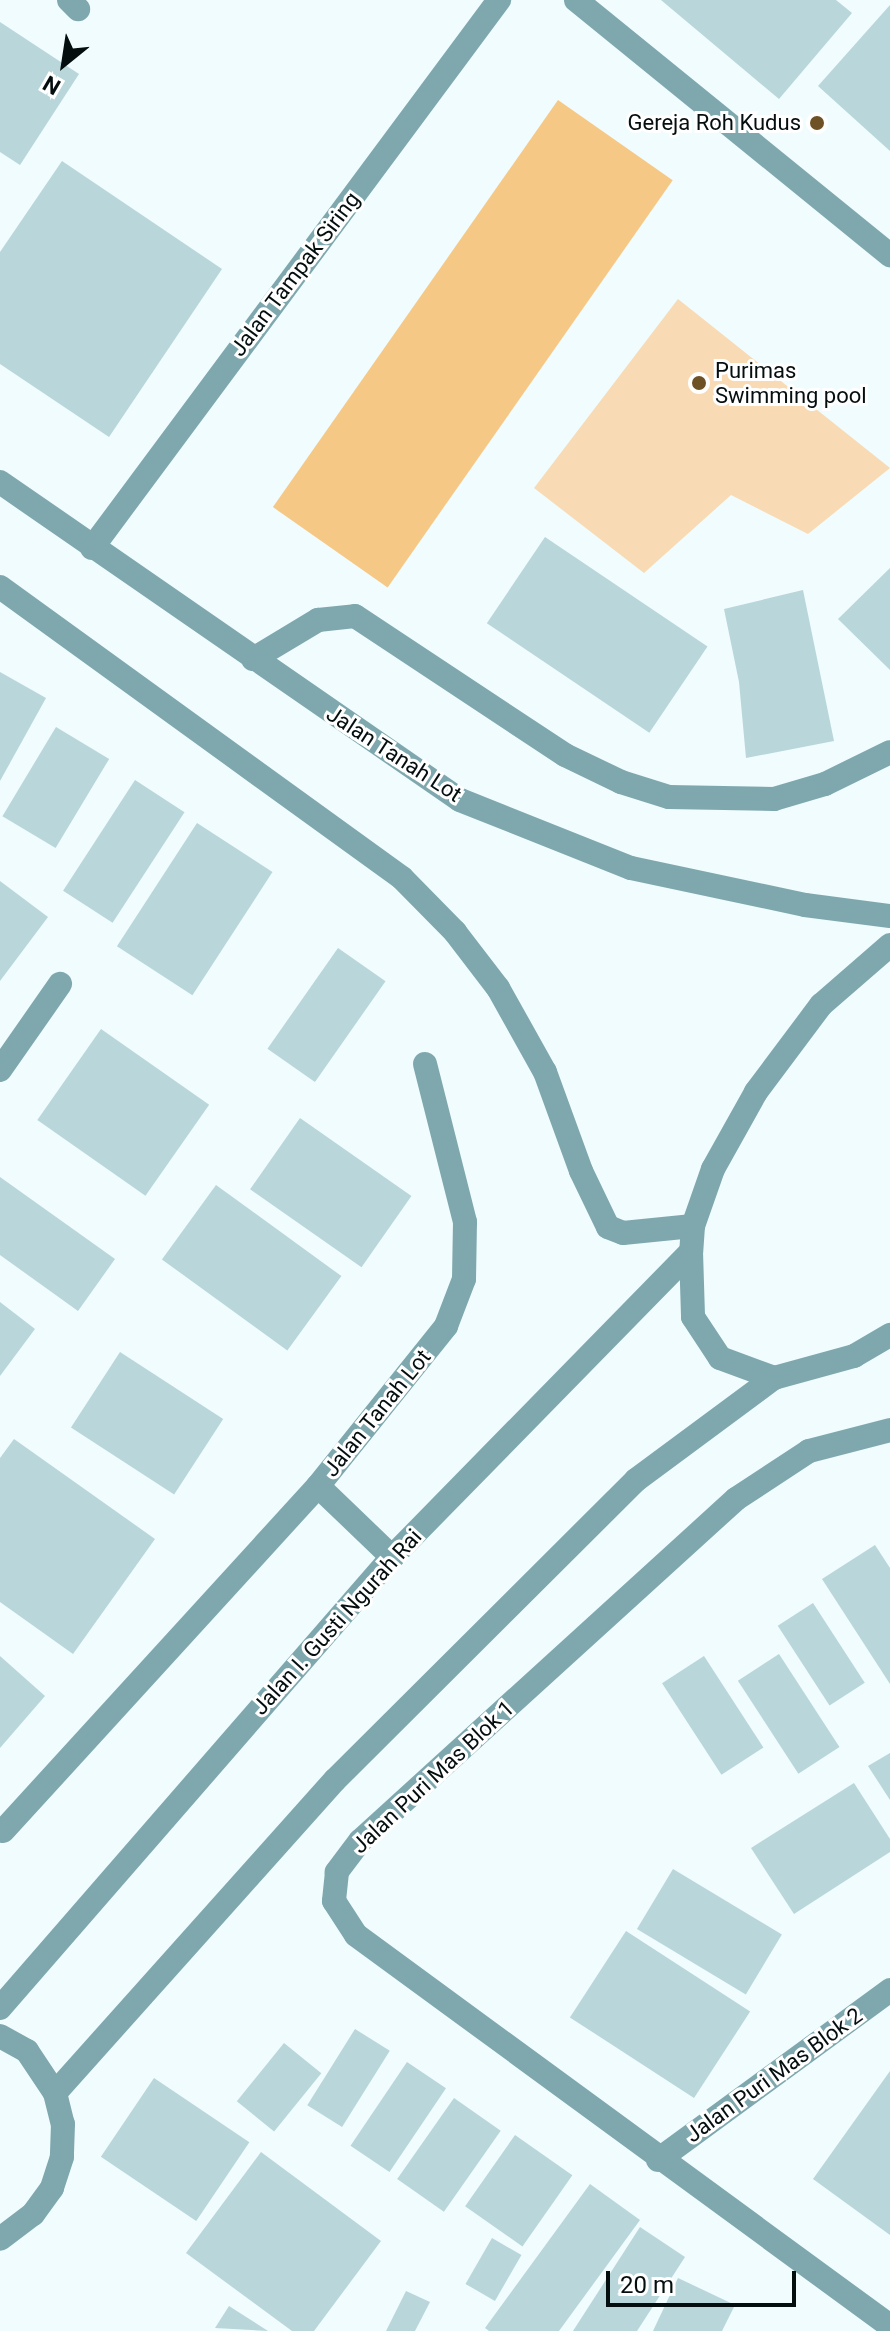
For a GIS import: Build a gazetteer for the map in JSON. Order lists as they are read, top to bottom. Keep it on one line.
{"streets":{"street":["Jalan Tampak Siring","Jalan Tanah Lot","Jalan I. Gusti Ngurah Rai","Jalan Puri Mas Blok 1","Jalan Puri Mas Blok 2"]},"crossings":[["Jalan Tampak Siring","Jalan Tanah Lot"],["Jalan Tanah Lot","Jalan I. Gusti Ngurah Rai"],["Jalan Puri Mas Blok 1","Jalan Puri Mas Blok 2"]],"places":["Gereja Roh Kudus","Purimas Swimming pool"],"scale_bar":"20 m","north":"bottom left"}
